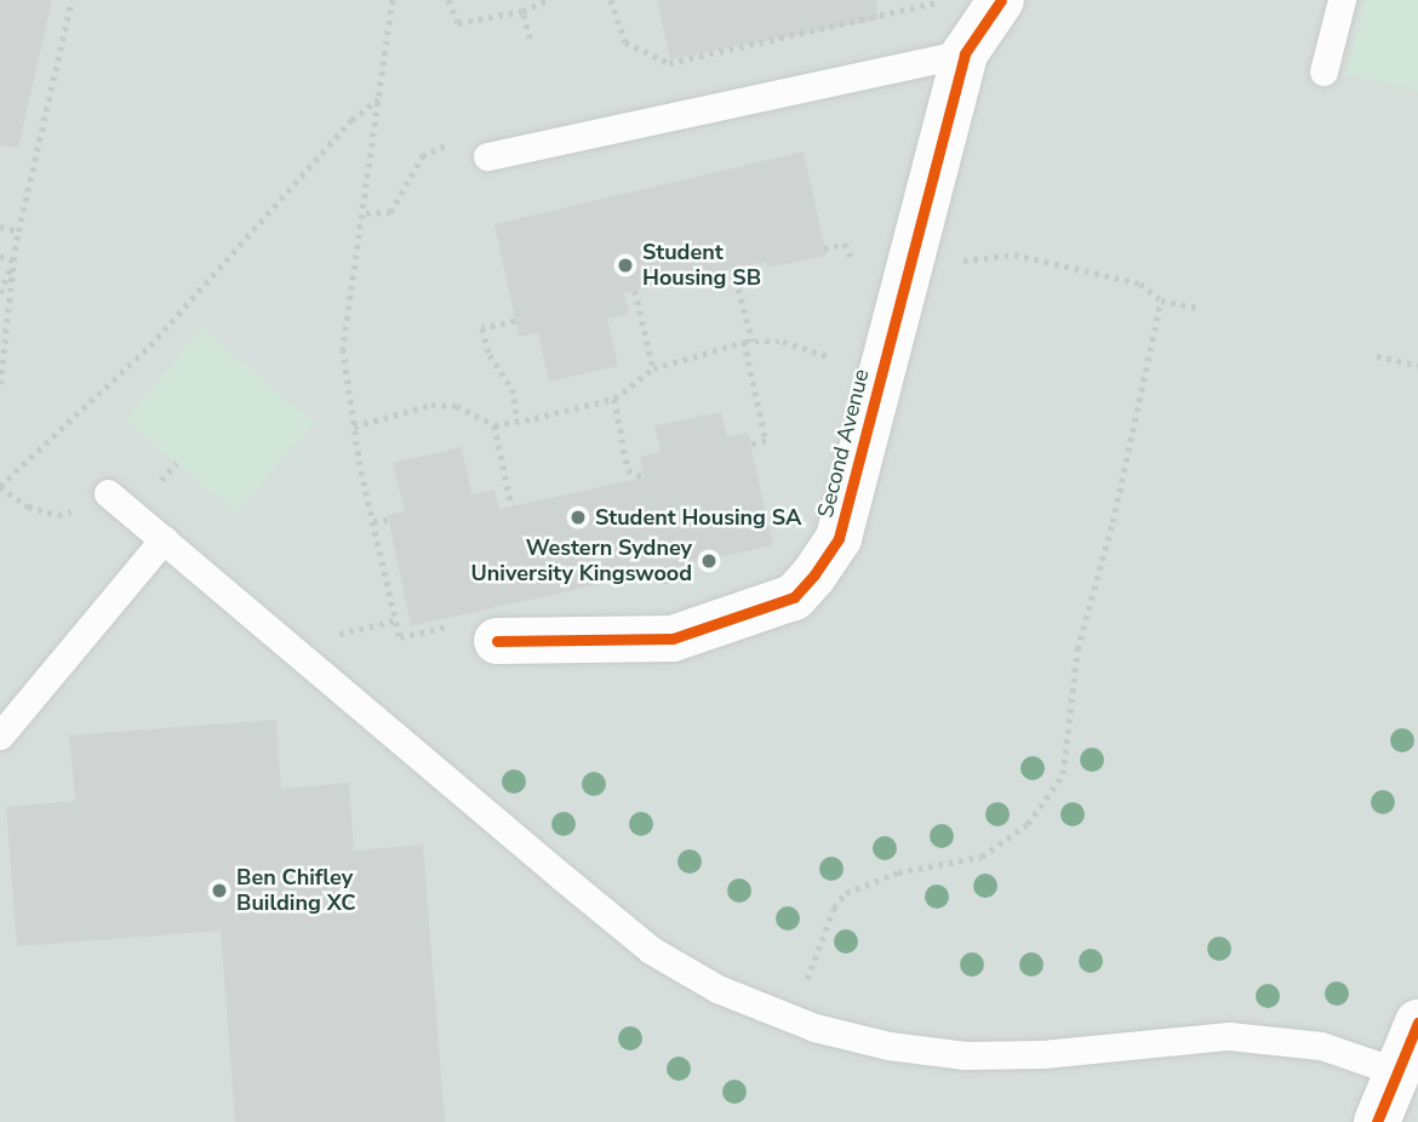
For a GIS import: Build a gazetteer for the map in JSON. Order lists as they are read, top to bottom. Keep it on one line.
{"streets":{"street":["Second Avenue"]},"places":["Student Housing SB","Student Housing SA","Western Sydney University Kingswood","Ben Chifley Building XC"]}
